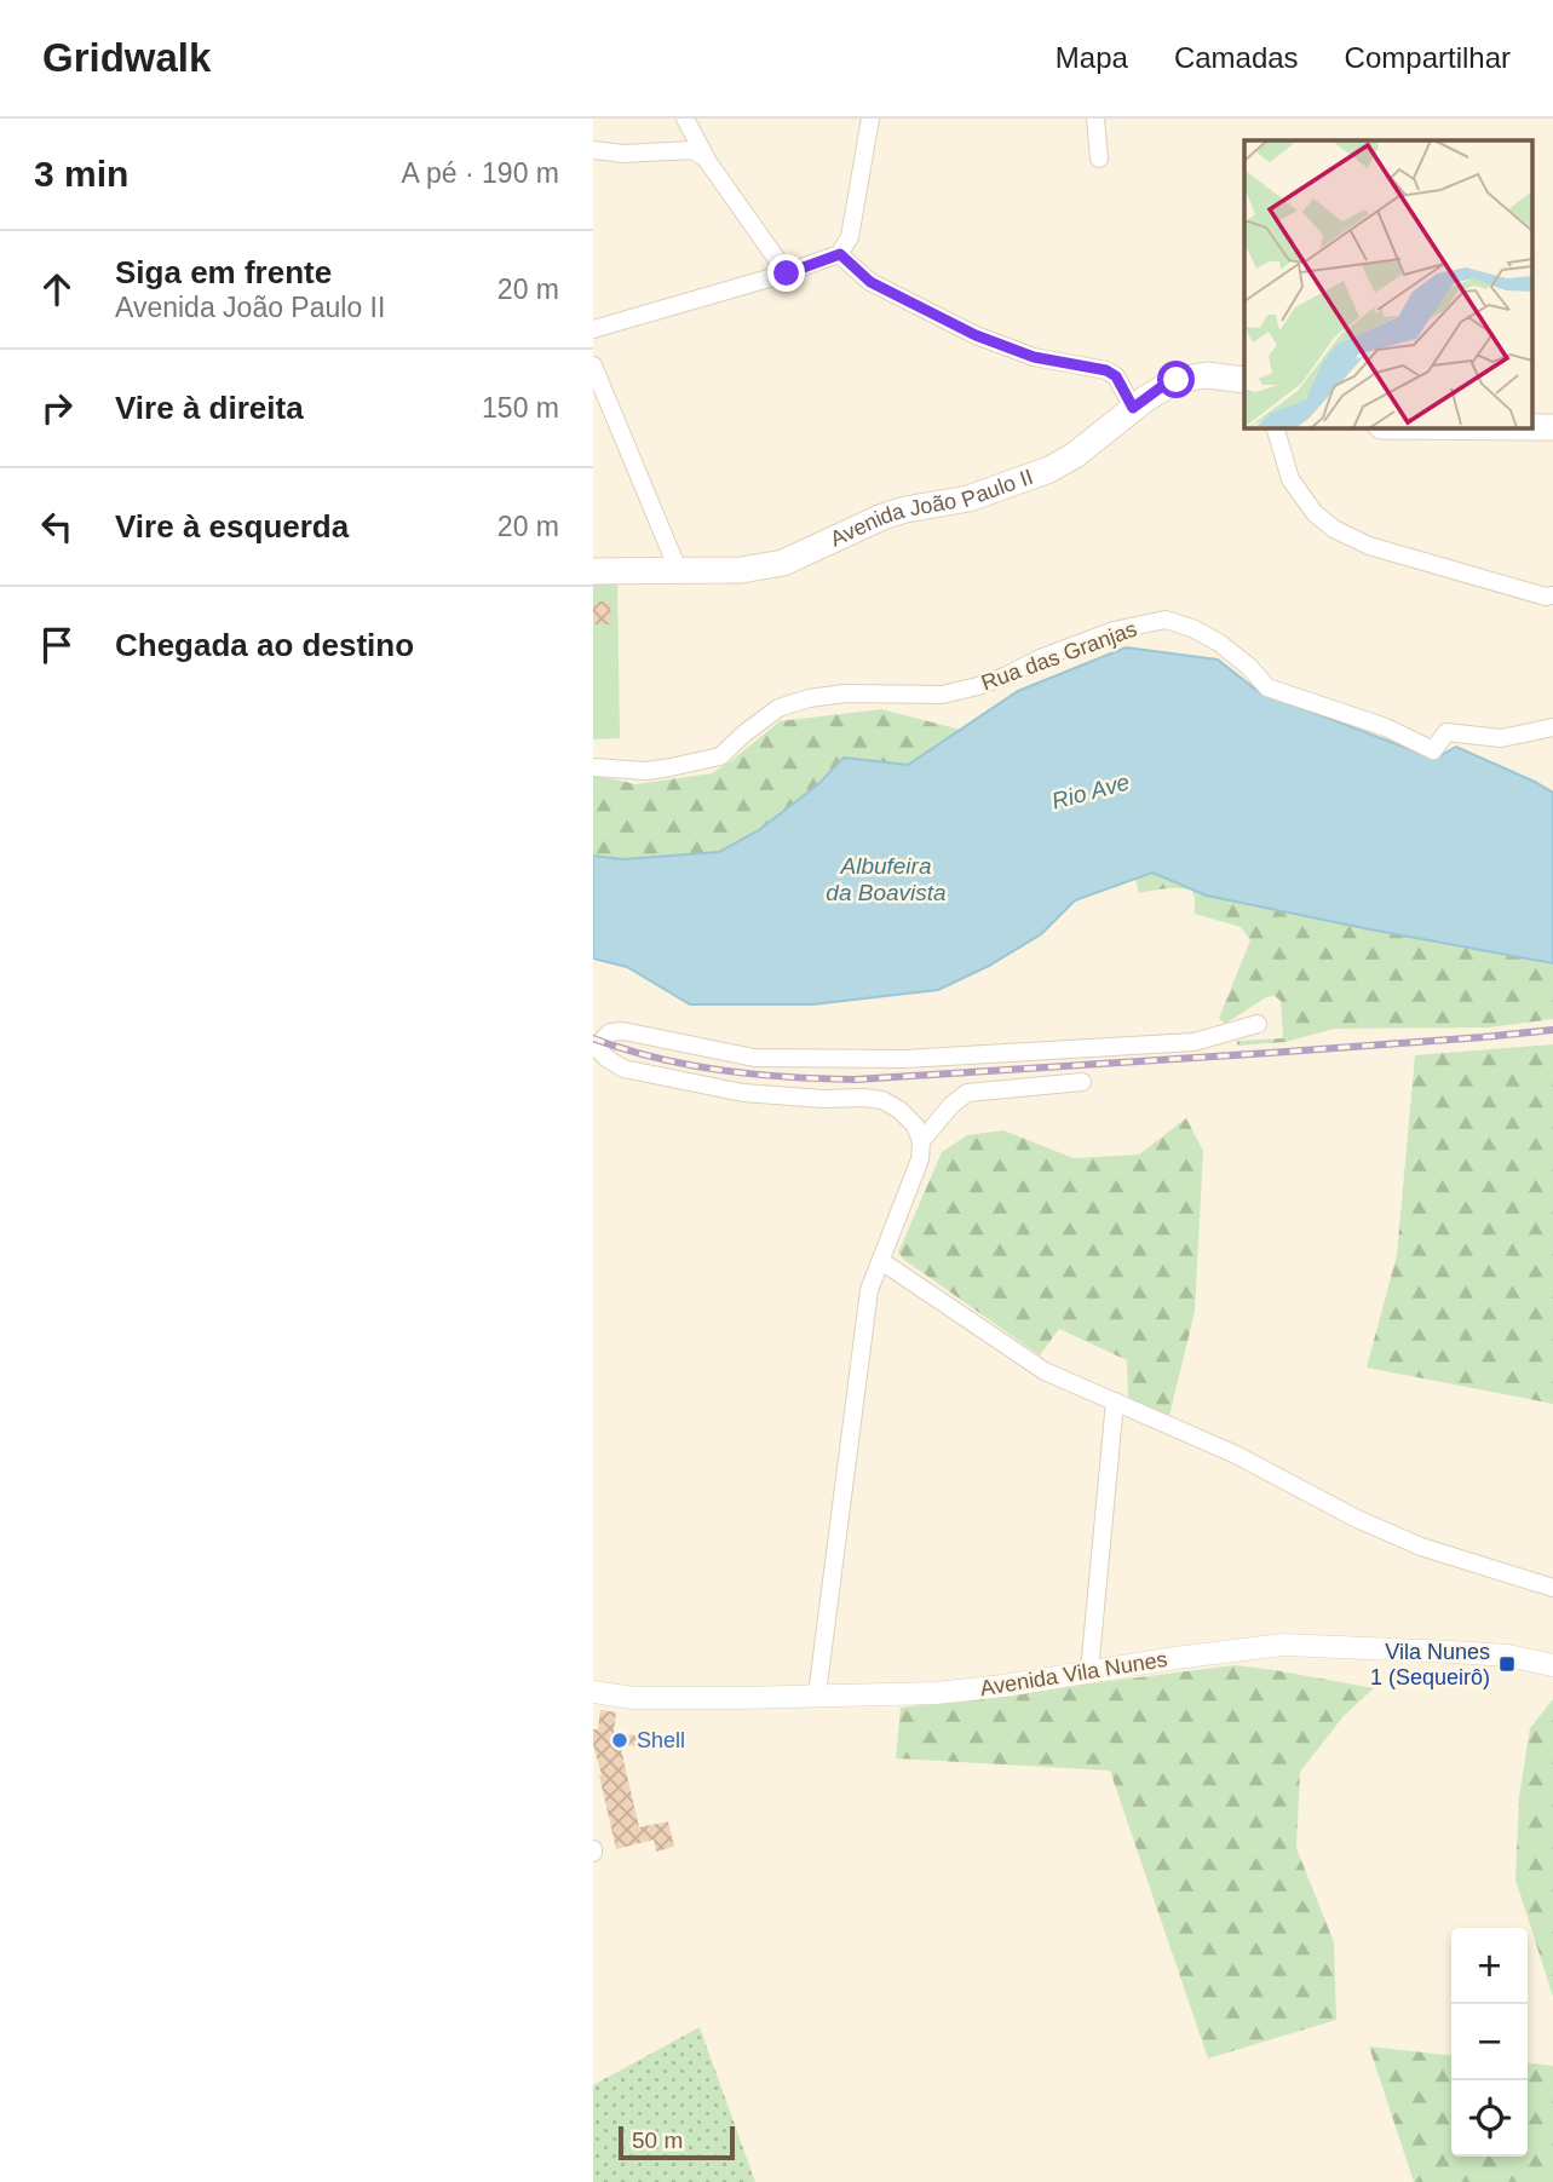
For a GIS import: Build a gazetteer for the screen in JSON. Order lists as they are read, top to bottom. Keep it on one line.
{"streets":{"main road":["Avenida João Paulo II"],"street":["Rua das Granjas","Avenida Vila Nunes"]},"water":["Rio Ave","Albufeira da Boavista"],"places":{"transit":["Vila Nunes 1 (Sequeirô)"],"other":["Shell"]},"scale_bar":"50 m","page":{"header":"Gridwalk","nav":["Mapa","Camadas","Compartilhar"],"heading":["3 min","A pé · 190 m"],"list":[["Siga em frente","Avenida João Paulo II","20 m"],["Vire à direita","150 m"],["Vire à esquerda","20 m"],"Chegada ao destino"],"map_buttons":["+","−"],"scale":"50 m"}}
